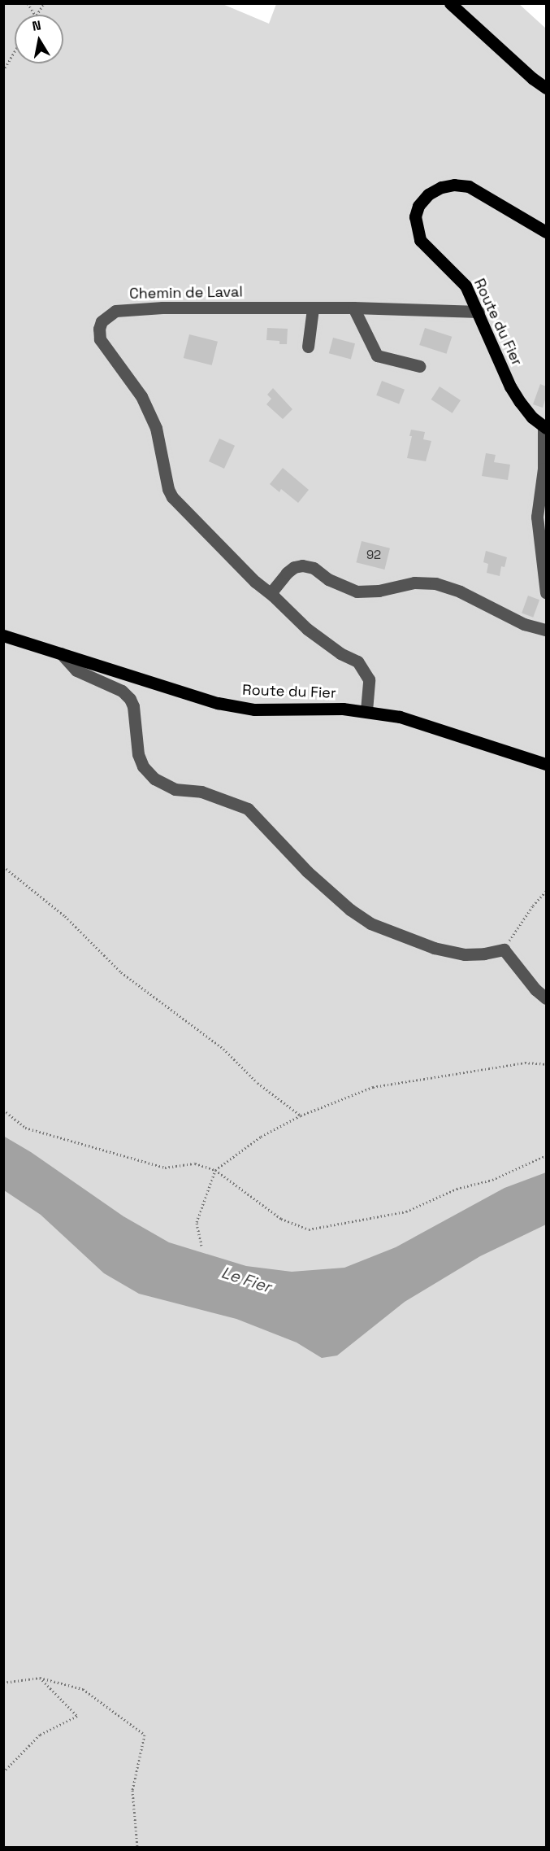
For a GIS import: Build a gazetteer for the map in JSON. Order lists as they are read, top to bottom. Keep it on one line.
{"streets":{"main road":["Route du Fier"],"street":["Chemin de Laval"]},"crossings":[["Chemin de Laval","Route du Fier"]],"water":["Le Fier"],"house_numbers":["92"],"north":"top"}
